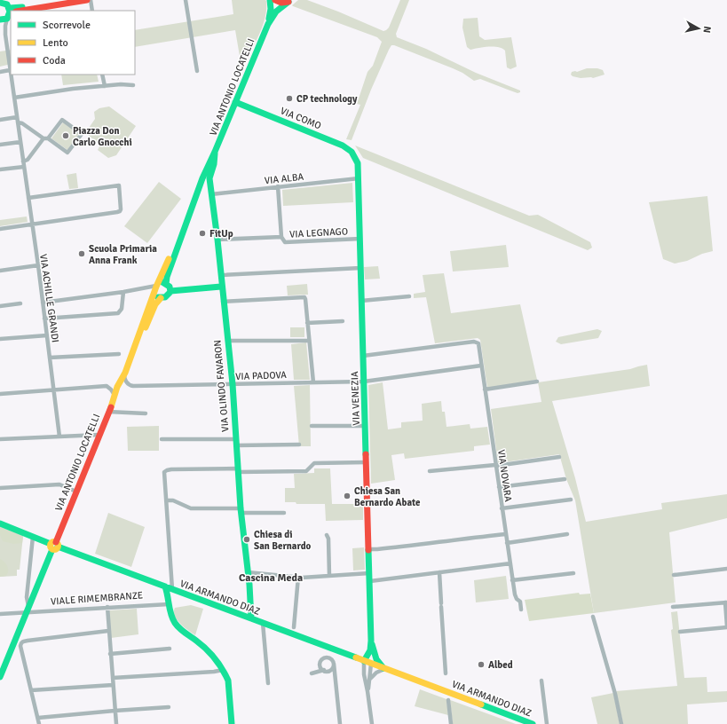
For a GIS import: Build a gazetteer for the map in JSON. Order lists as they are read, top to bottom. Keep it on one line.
{"streets":{"street":["VIA ANTONIO LOCATELLI","VIA COMO","VIA ALBA","VIA LEGNAGO","VIA ACHILLE GRANDI","VIA PADOVA","VIA OLINDO FAVARON","VIA VENEZIA","VIA NOVARA","VIA ARMANDO DIAZ","VIALE RIMEMBRANZE"]},"crossings":[["VIA ANTONIO LOCATELLI","VIA COMO"],["VIA ANTONIO LOCATELLI","VIA PADOVA"],["VIA ANTONIO LOCATELLI","VIA OLINDO FAVARON"],["VIA ANTONIO LOCATELLI","VIA ARMANDO DIAZ"],["VIA ANTONIO LOCATELLI","VIALE RIMEMBRANZE"],["VIA COMO","VIA VENEZIA"],["VIA ALBA","VIA OLINDO FAVARON"],["VIA ALBA","VIA VENEZIA"],["VIA LEGNAGO","VIA OLINDO FAVARON"],["VIA LEGNAGO","VIA VENEZIA"],["VIA PADOVA","VIA OLINDO FAVARON"],["VIA PADOVA","VIA VENEZIA"],["VIA PADOVA","VIA NOVARA"],["VIA OLINDO FAVARON","VIA ARMANDO DIAZ"],["VIA VENEZIA","VIA NOVARA"],["VIA VENEZIA","VIA ARMANDO DIAZ"]],"districts":["Cascina Meda"],"places":["CP technology","Piazza Don Carlo Gnocchi","FitUp","Scuola Primaria Anna Frank","Chiesa San Bernardo Abate","Chiesa di San Bernardo","Albed"],"legend":["Scorrevole","Lento","Coda"],"north":"right"}
